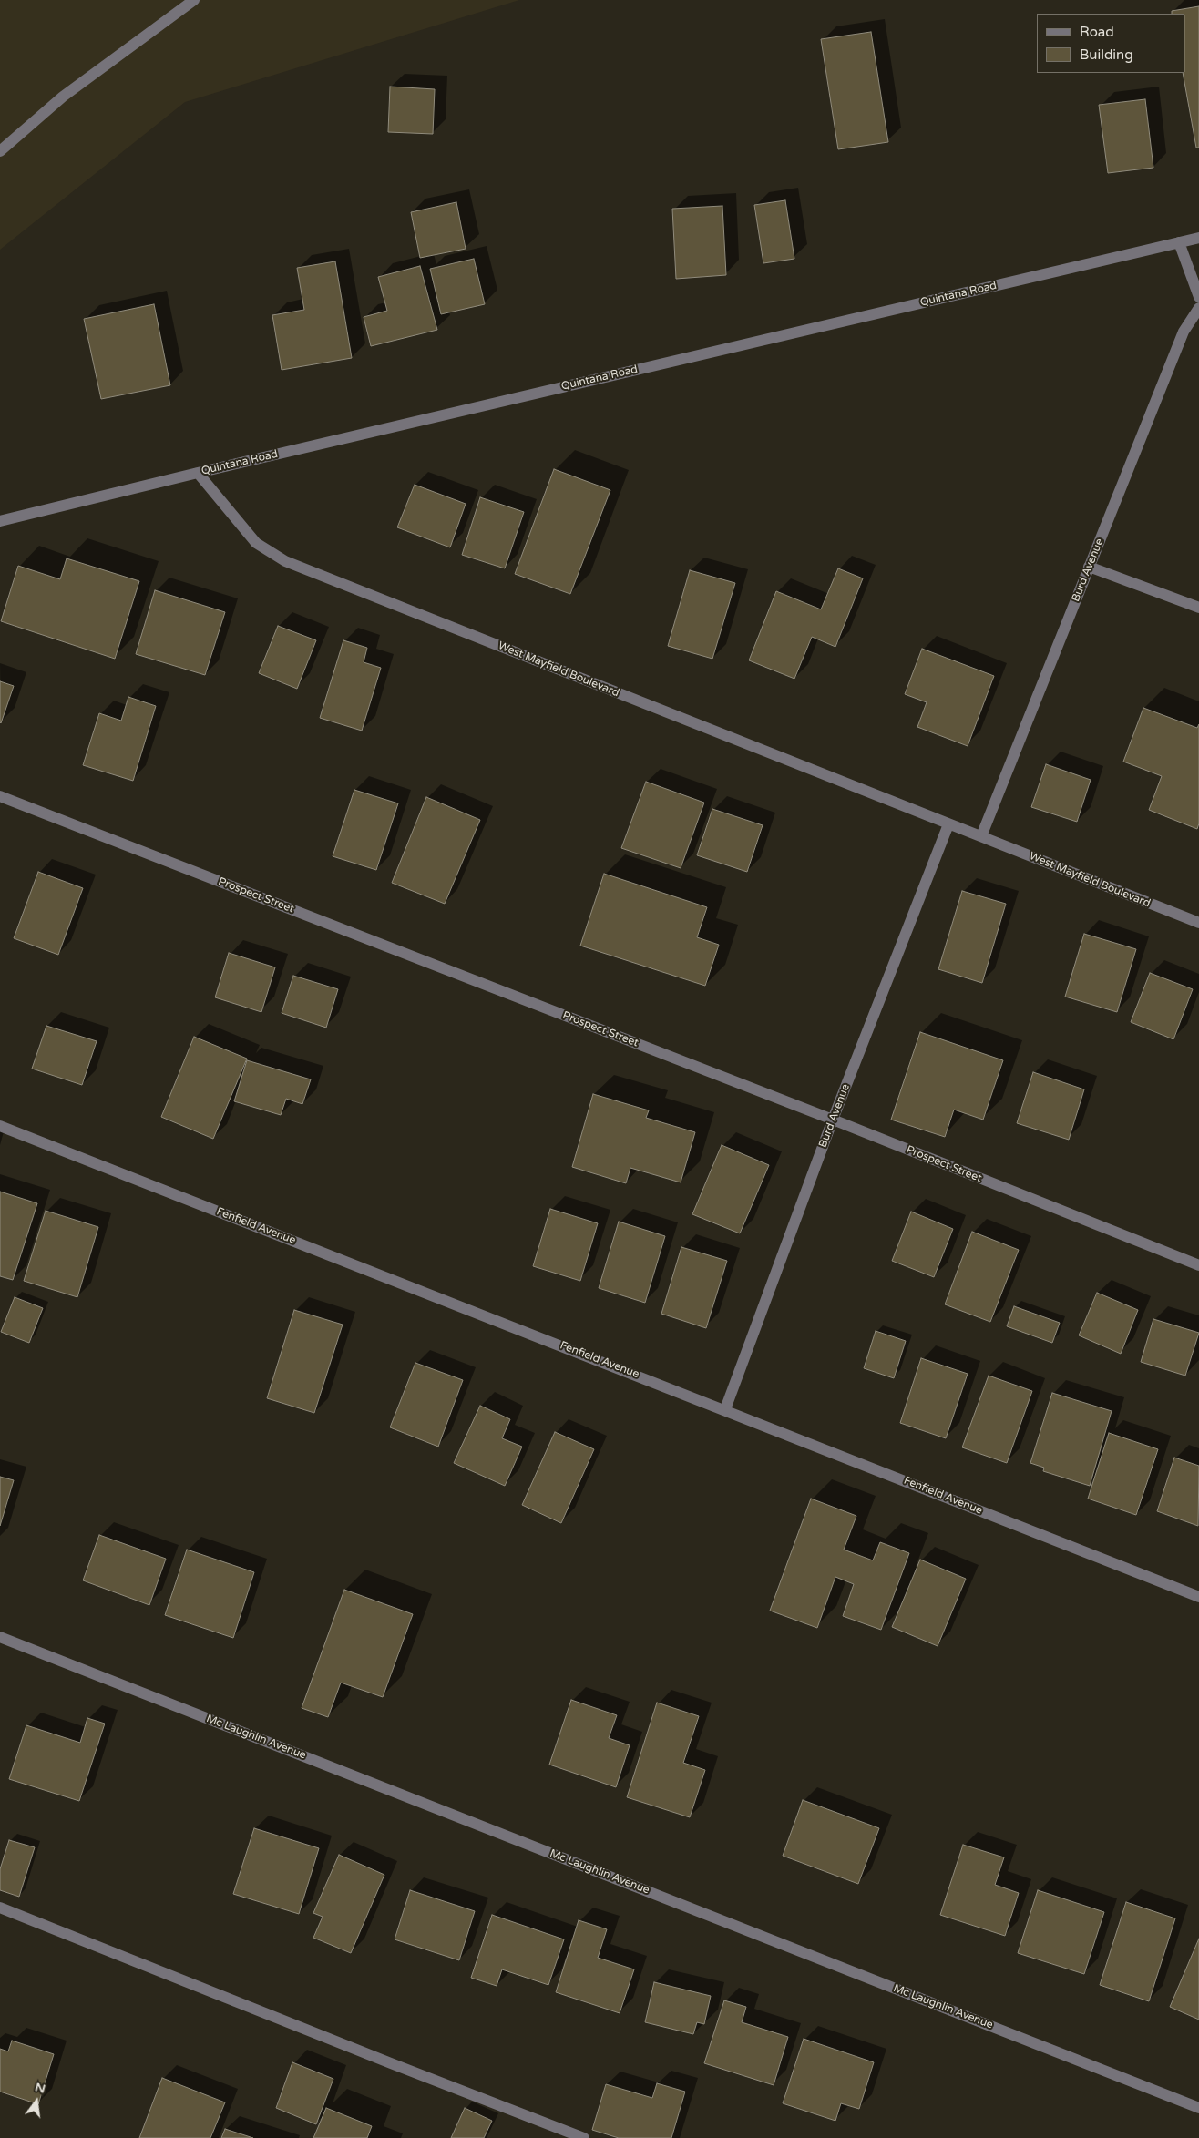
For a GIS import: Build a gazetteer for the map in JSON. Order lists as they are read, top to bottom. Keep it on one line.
{"streets":{"street":["Quintana Road","Burd Avenue","West Mayfield Boulevard","Prospect Street","Fenfield Avenue","Mc Laughlin Avenue"]},"crossings":[["Quintana Road","West Mayfield Boulevard"],["Burd Avenue","West Mayfield Boulevard"],["Burd Avenue","Prospect Street"],["Burd Avenue","Fenfield Avenue"]],"legend":["Road","Building"],"north":"top"}
